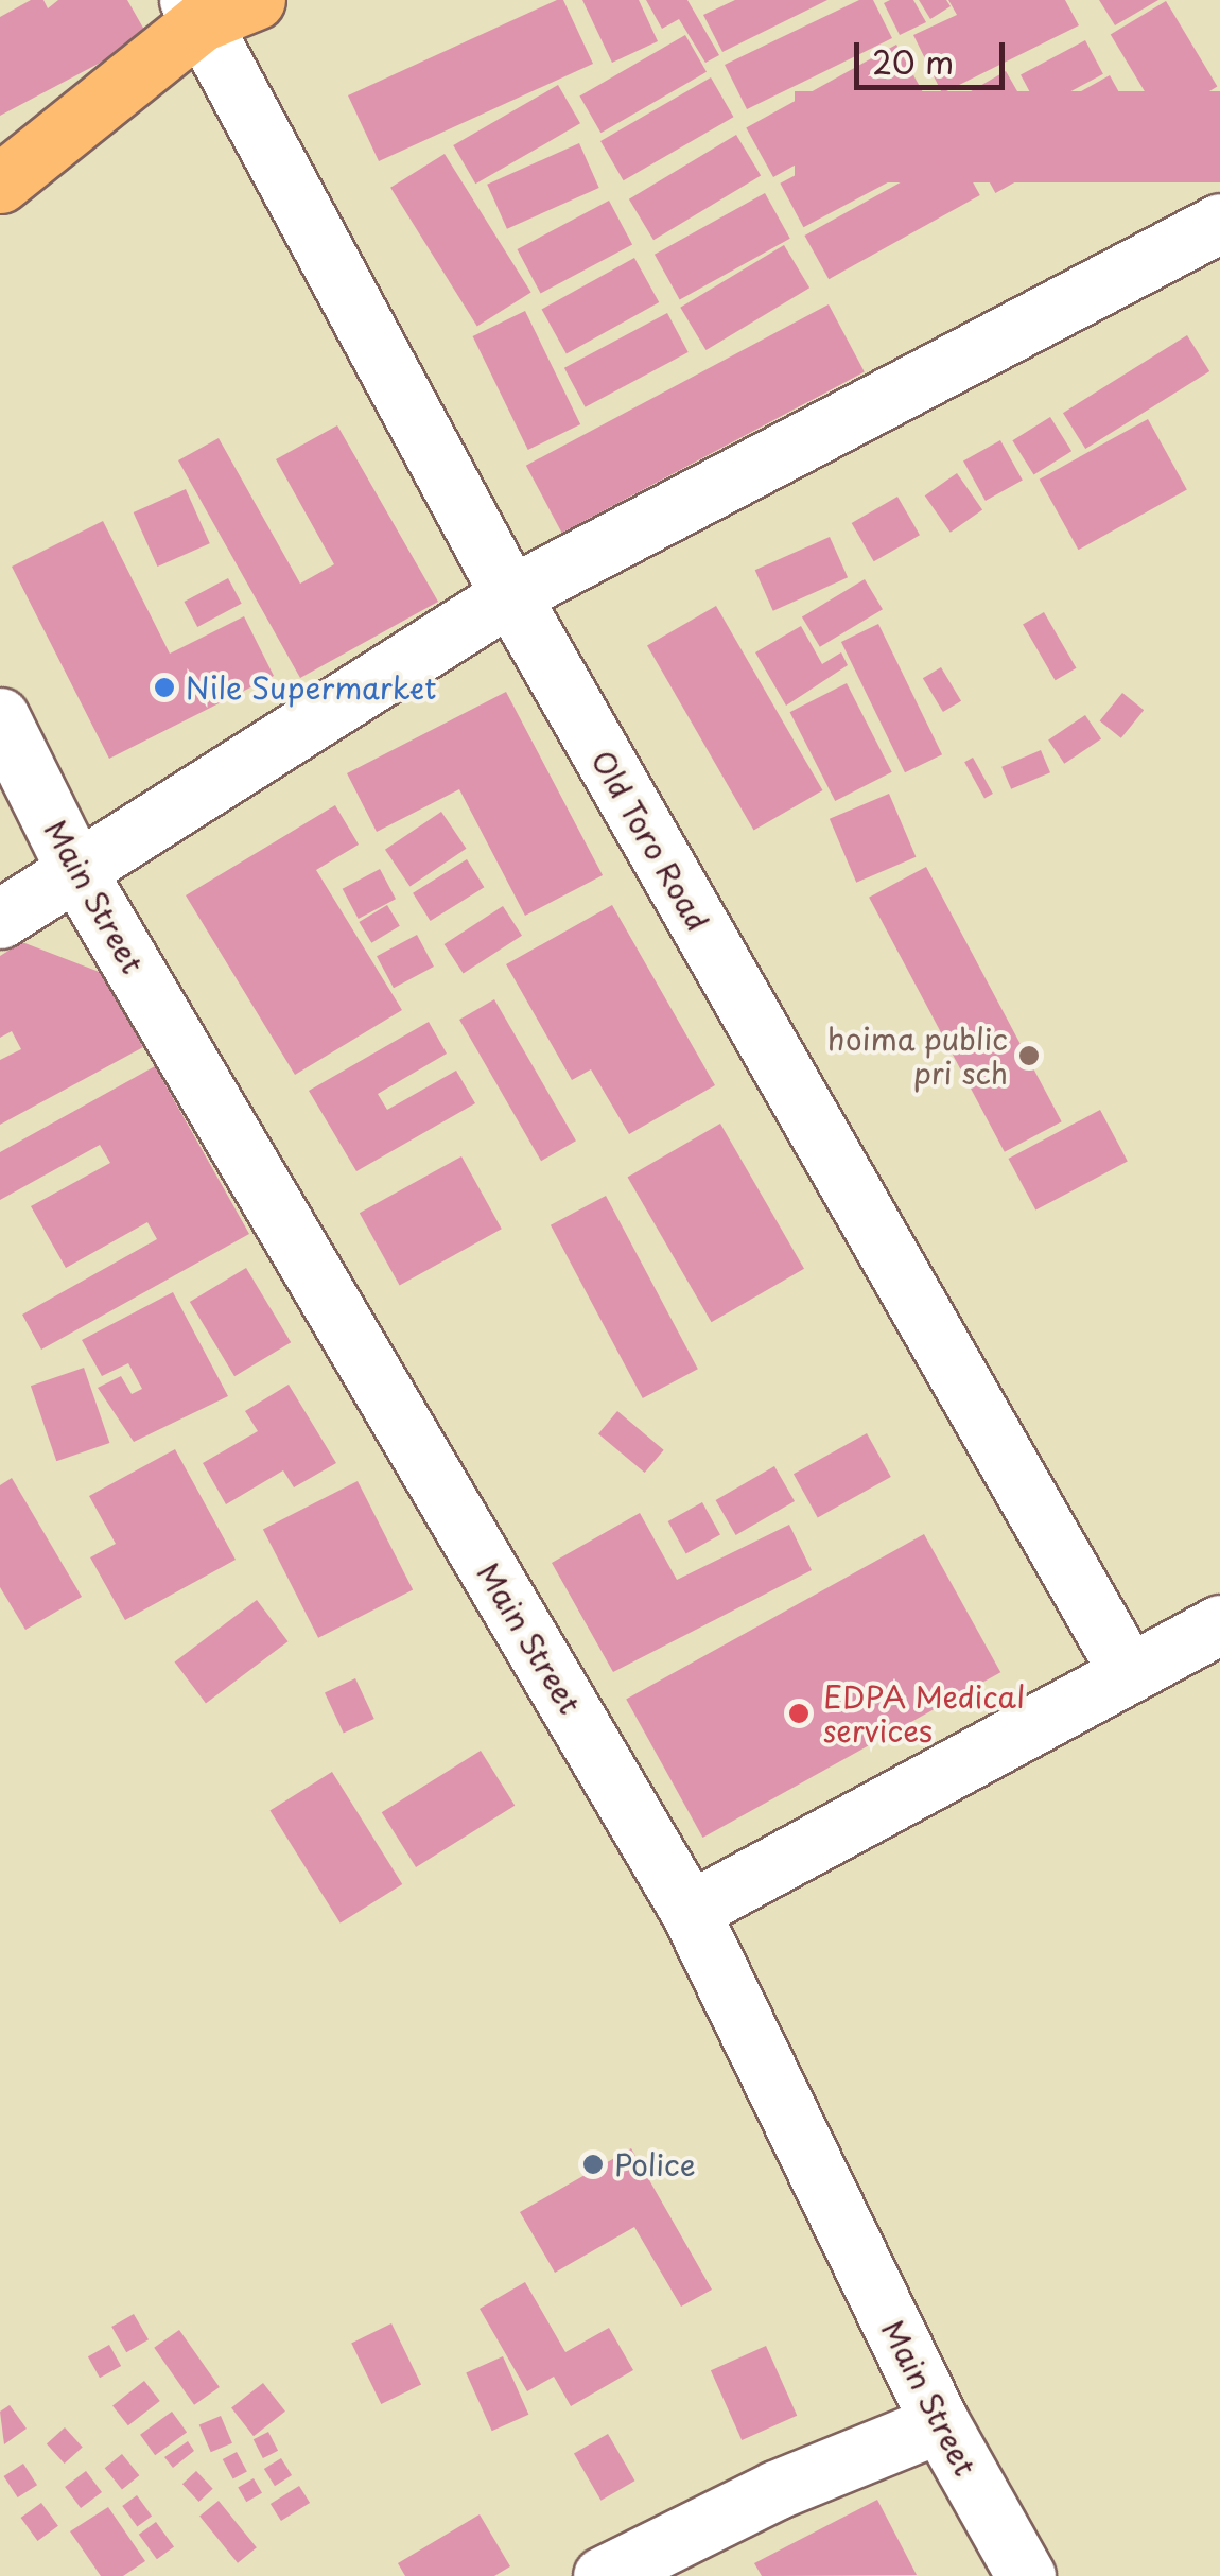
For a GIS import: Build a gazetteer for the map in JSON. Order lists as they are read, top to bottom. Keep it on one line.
{"streets":{"street":["Old Toro Road","Main Street"]},"places":["Nile Supermarket","hoima public pri sch","EDPA Medical services","Police"],"scale_bar":"20 m"}
